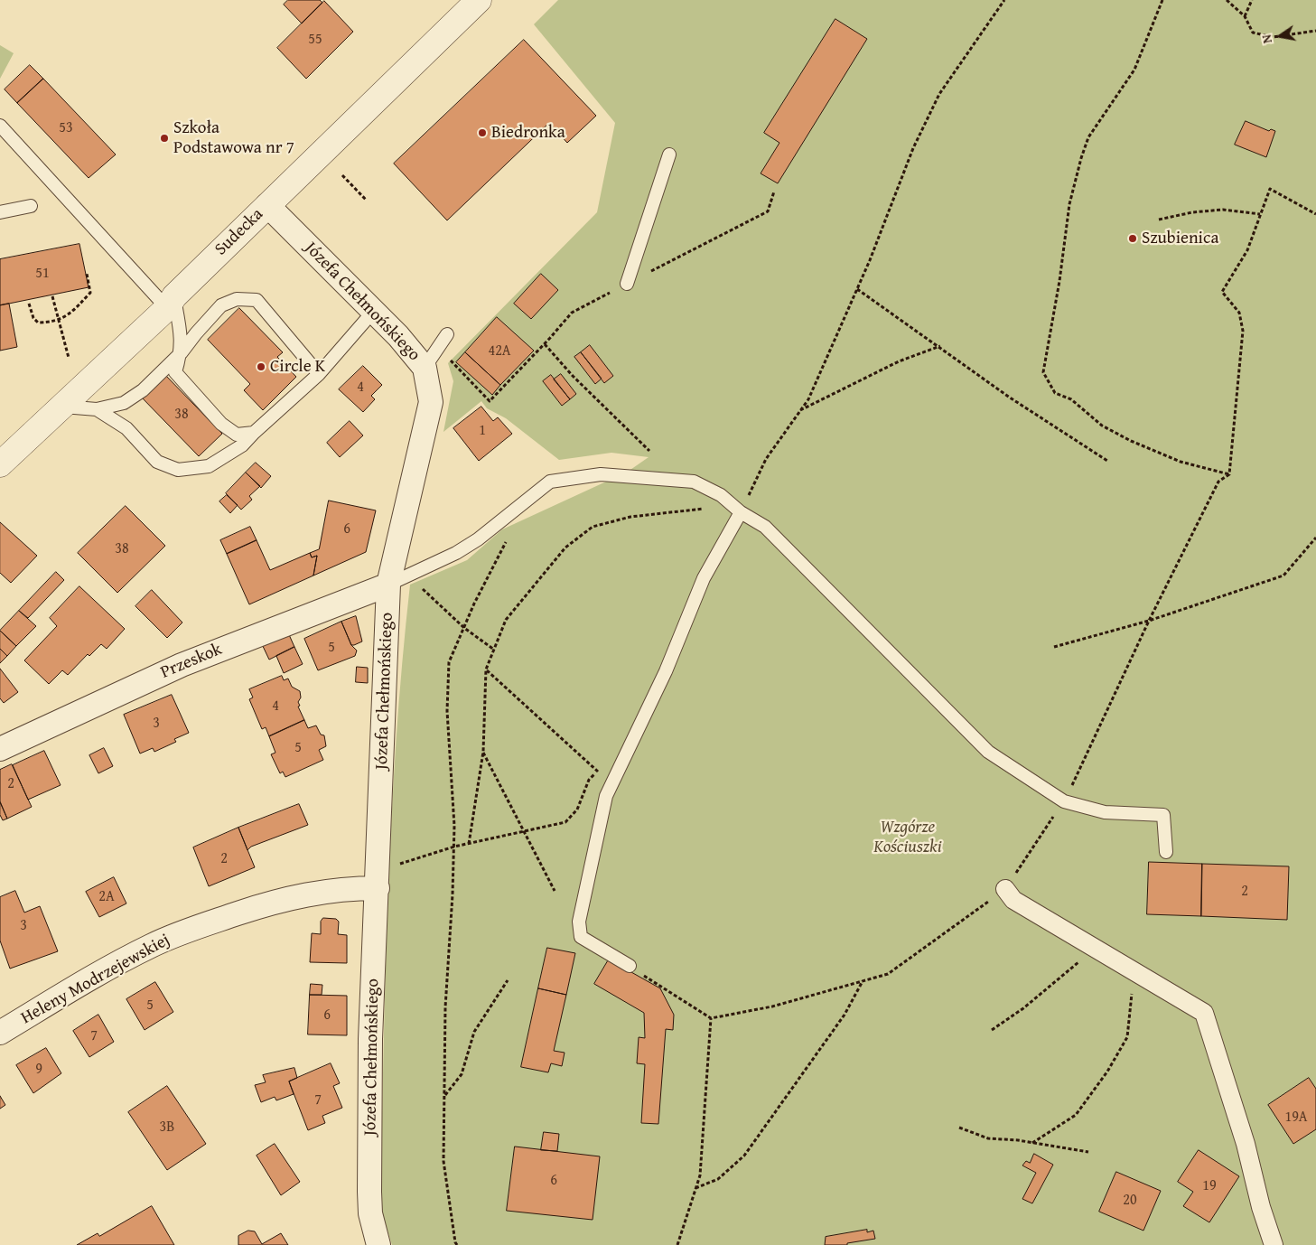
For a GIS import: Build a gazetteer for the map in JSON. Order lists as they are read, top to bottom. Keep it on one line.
{"streets":{"street":["Sudecka","Józefa Chełmońskiego","Przeskok","Heleny Modrzejewskiej"]},"crossings":[["Sudecka","Józefa Chełmońskiego"],["Józefa Chełmońskiego","Przeskok"],["Józefa Chełmońskiego","Heleny Modrzejewskiej"]],"parks":["Wzgórze Kościuszki"],"places":["Biedronka","Szkoła Podstawowa nr 7","Szubienica","Circle K"],"house_numbers":["55","53","51","42A","4","38","1","6","38","5","4","3","5","2","2","2","2A","3","5","6","7","9","7","19A","3B","6","19","20"],"north":"left"}
